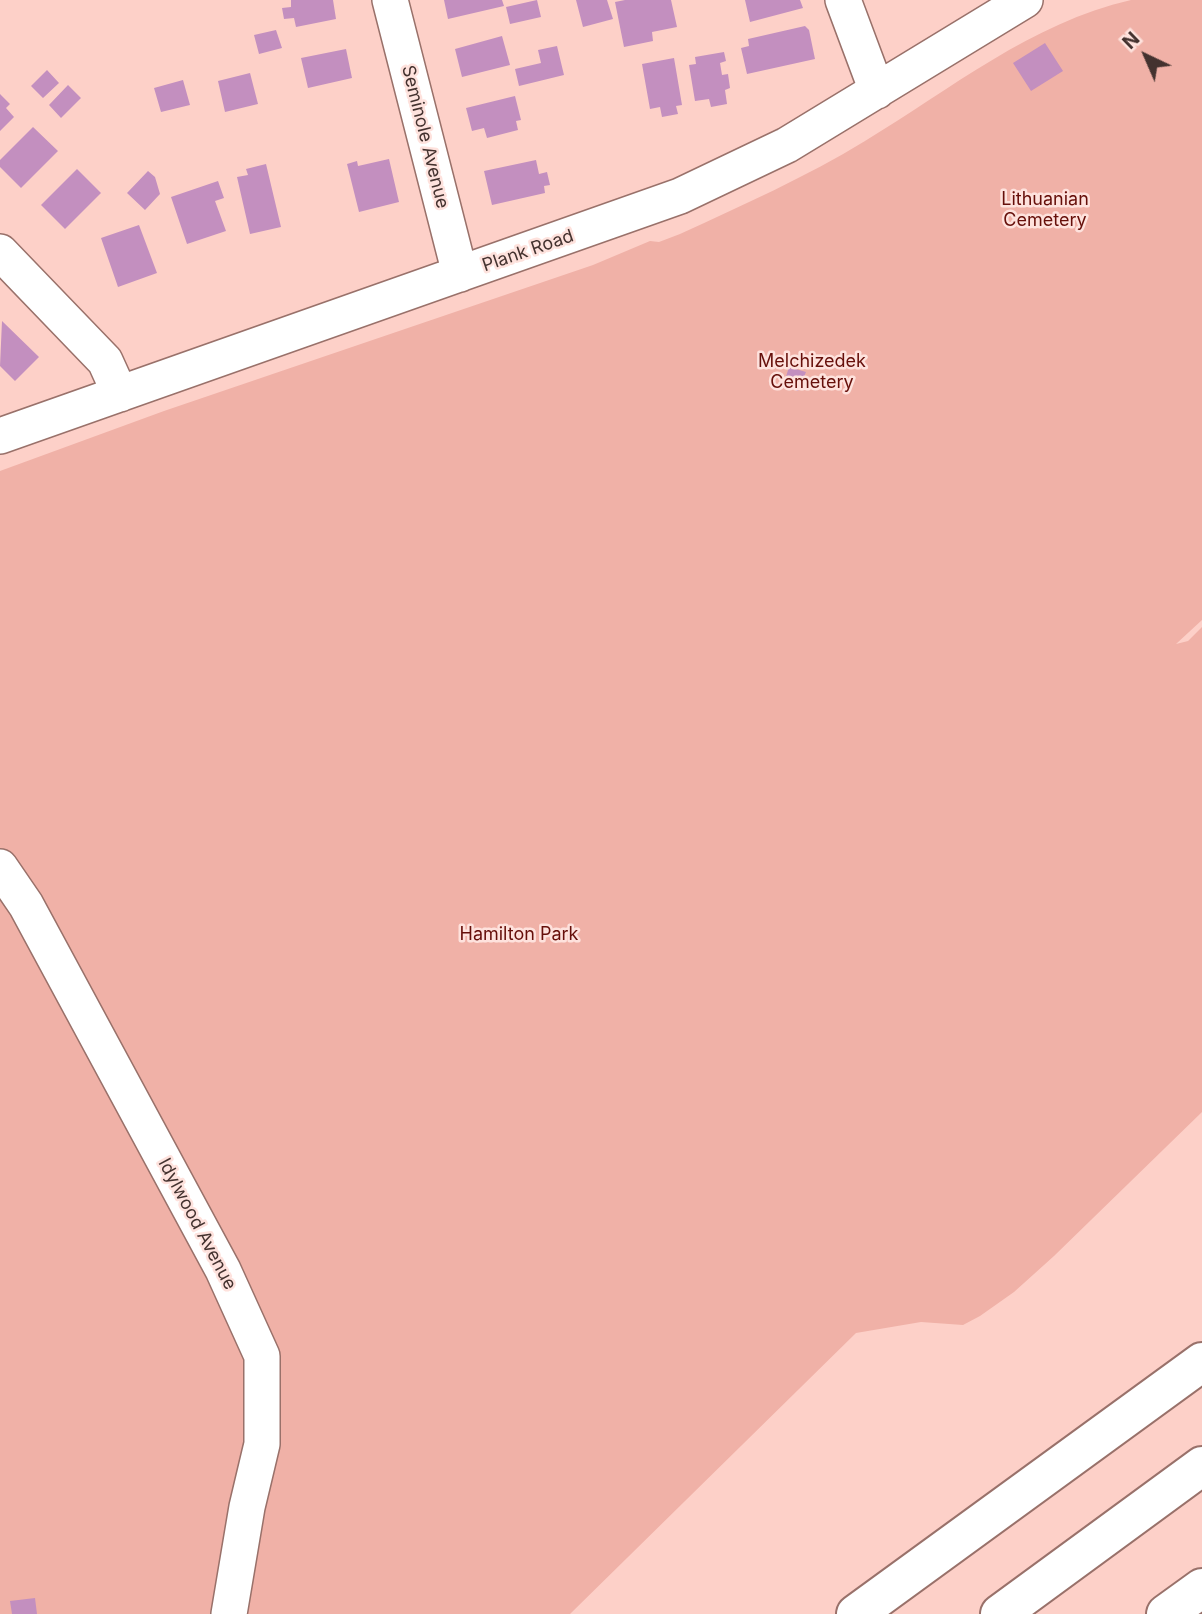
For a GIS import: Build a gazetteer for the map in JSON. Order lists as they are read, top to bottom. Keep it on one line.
{"streets":{"street":["Seminole Avenue","Plank Road","Idylwood Avenue"]},"crossings":[["Seminole Avenue","Plank Road"]],"parks":["Lithuanian Cemetery","Melchizedek Cemetery","Hamilton Park"],"north":"top left"}
